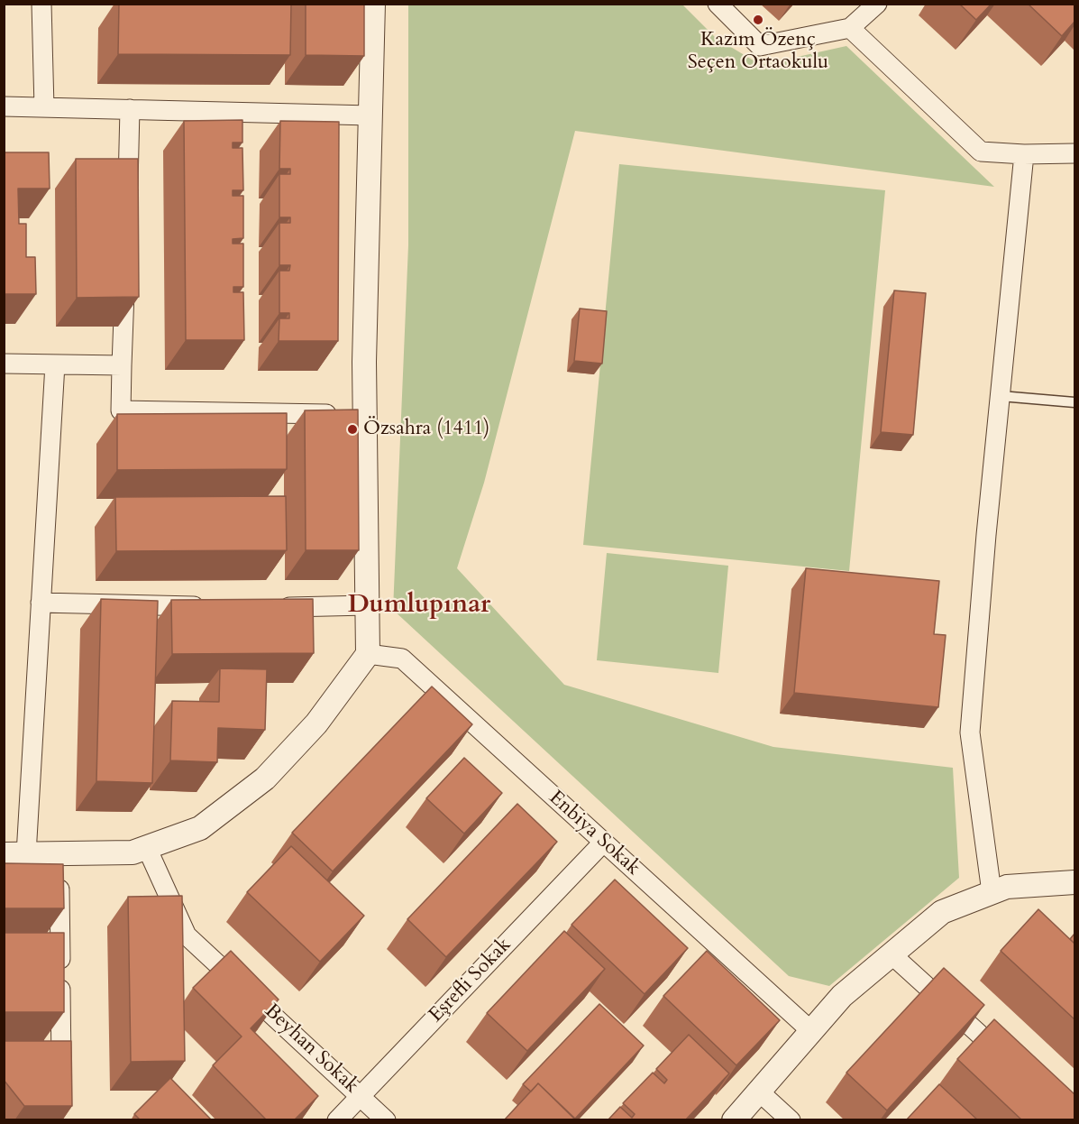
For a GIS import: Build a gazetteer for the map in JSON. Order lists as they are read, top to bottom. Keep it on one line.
{"streets":{"street":["Enbiya Sokak","Eşrefli Sokak","Beyhan Sokak"]},"crossings":[["Enbiya Sokak","Eşrefli Sokak"],["Eşrefli Sokak","Beyhan Sokak"]],"districts":["Dumlupınar"],"places":["Kazım Özenç Seçen Ortaokulu","Özsahra (1411)"]}
